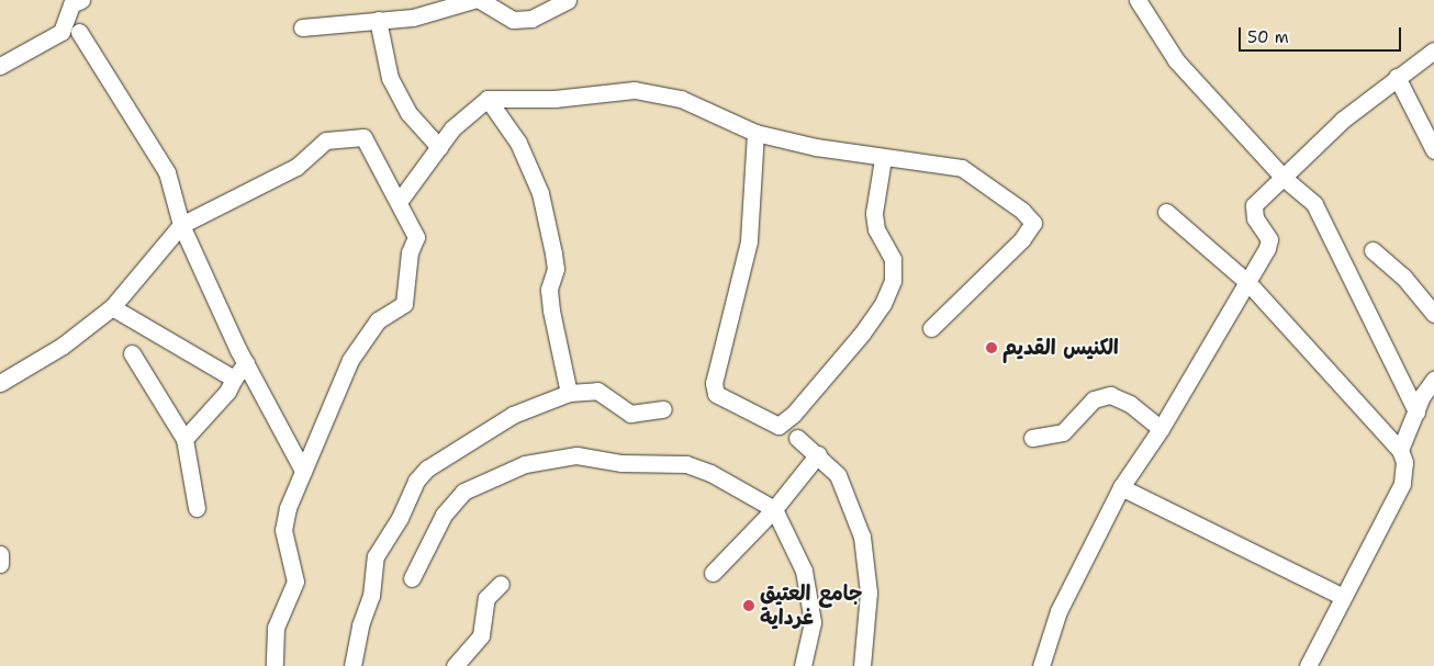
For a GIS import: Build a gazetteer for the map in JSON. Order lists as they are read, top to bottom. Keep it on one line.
{"places":["الكنيس القديم","جامع العتيق غرداية"],"scale_bar":"50 m"}
